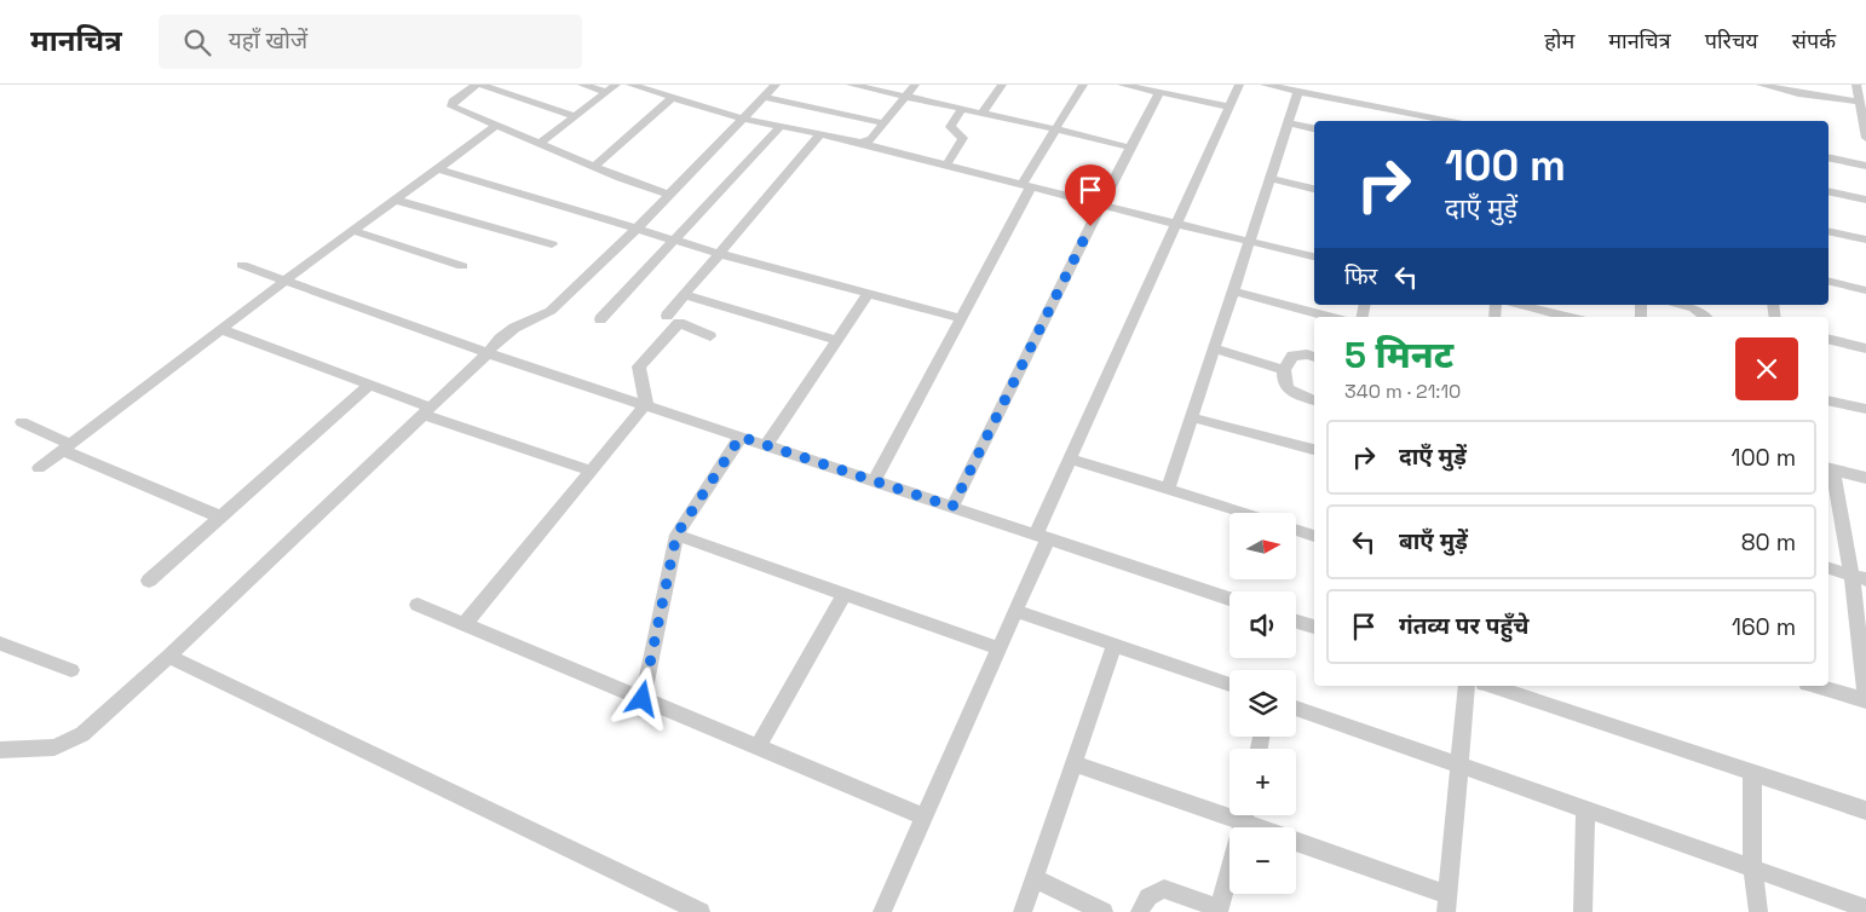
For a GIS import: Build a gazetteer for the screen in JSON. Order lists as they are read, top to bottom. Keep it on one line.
{"north":"right","page":{"header":"मानचित्र","search":"यहाँ खोजें","nav":["होम","मानचित्र","परिचय","संपर्क"],"turn":["100 m","दाएँ मुड़ें"],"then":"फिर","heading":["5 मिनट","340 m · 21:10"],"list":[{"name":"दाएँ मुड़ें","value":"100 m"},{"name":"बाएँ मुड़ें","value":"80 m"},{"name":"गंतव्य पर पहुँचे","value":"160 m"}],"map_buttons":["+","−"]}}
